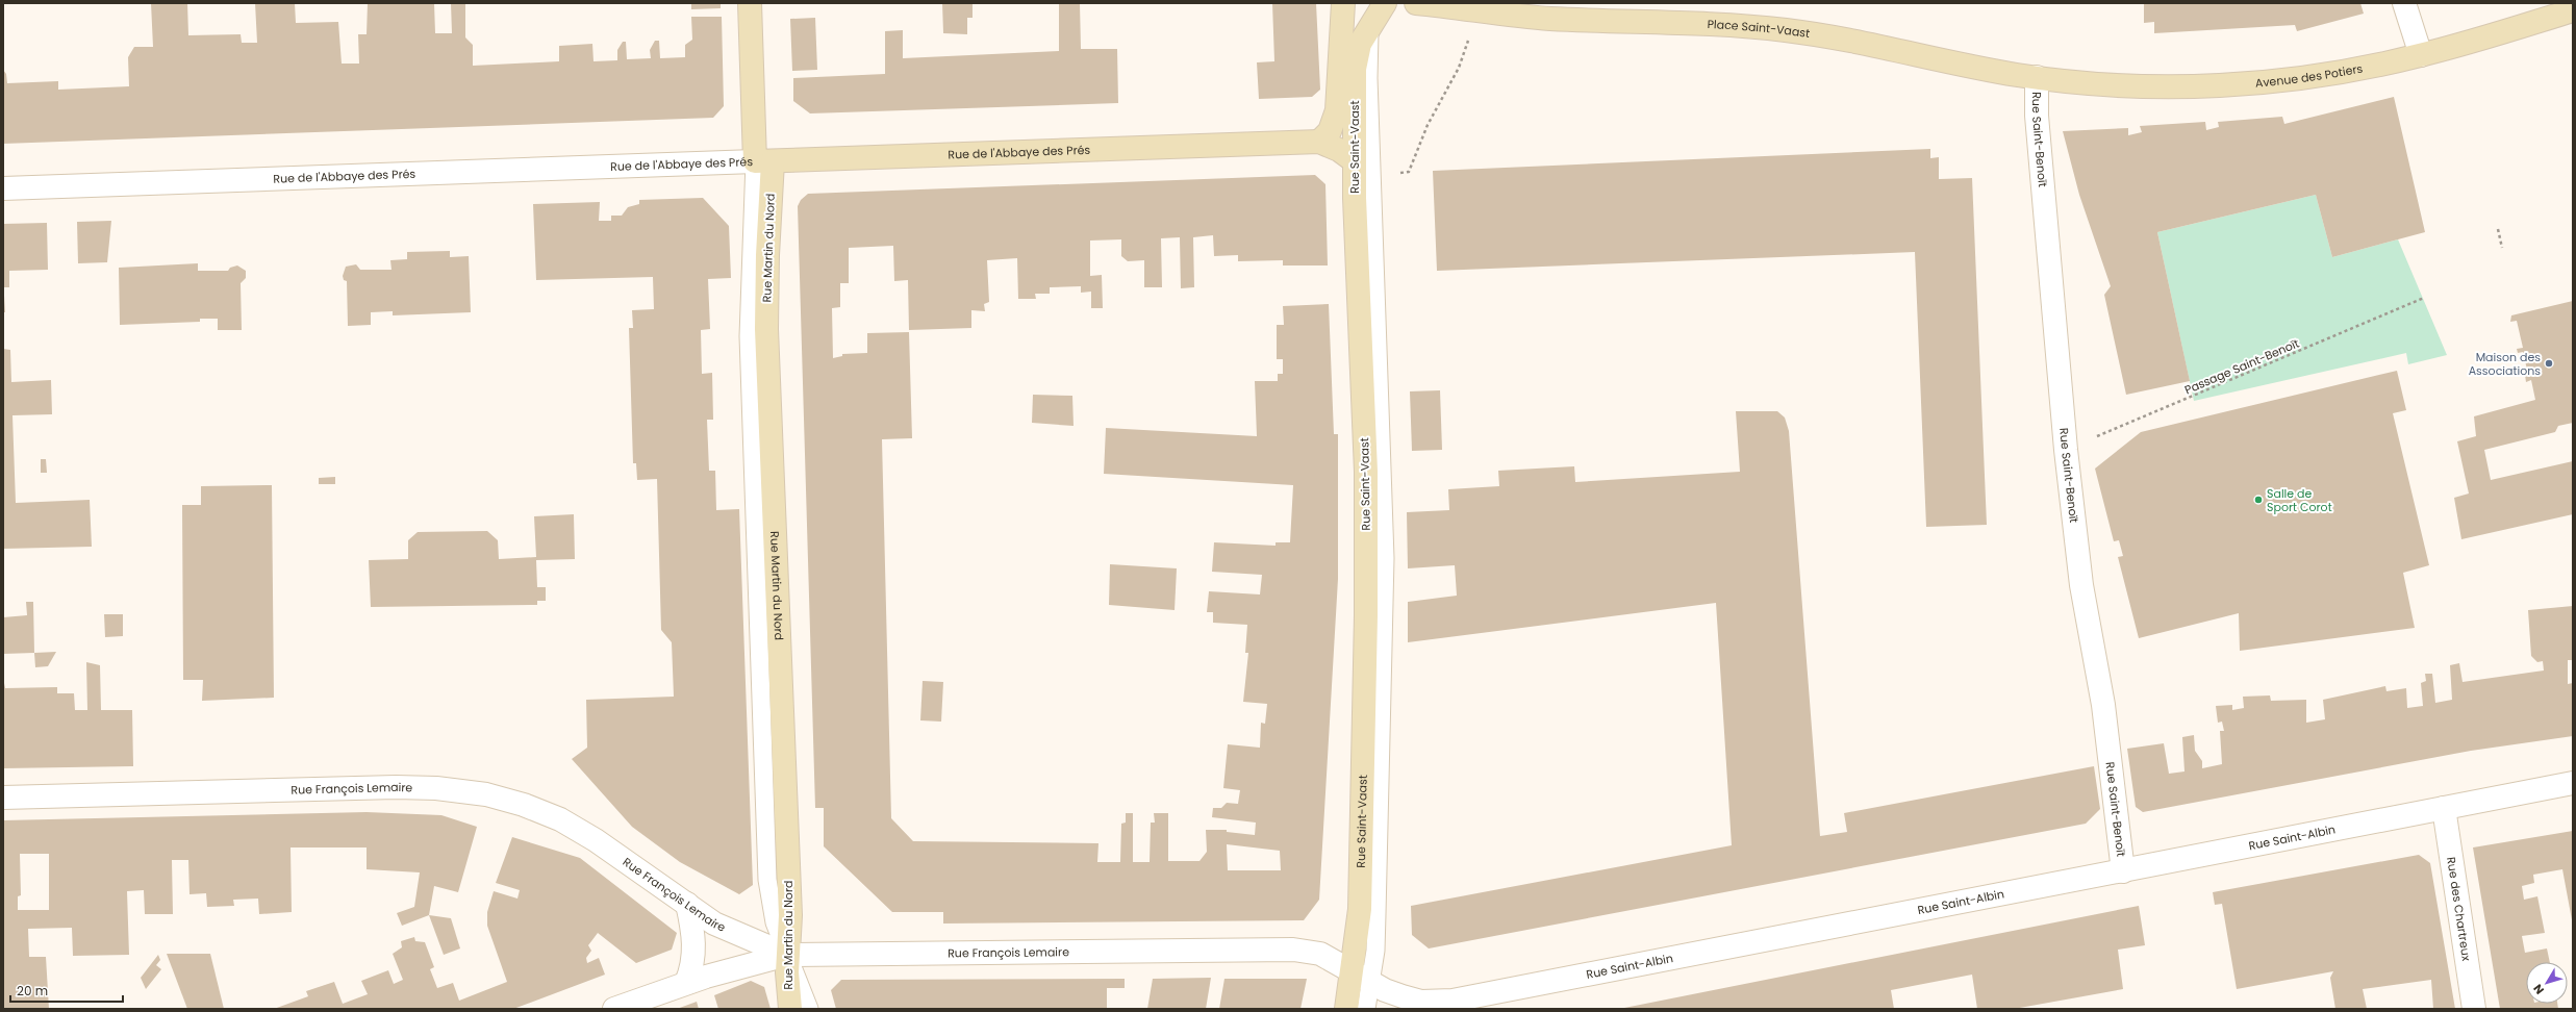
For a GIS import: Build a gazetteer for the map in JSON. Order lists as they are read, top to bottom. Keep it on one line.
{"streets":{"street":["Place Saint-Vaast","Avenue des Potiers","Rue Saint-Benoït","Rue Saint-Vaast","Rue de l'Abbaye des Prés","Rue Martin du Nord","Rue François Lemaire","Rue Saint-Albin","Rue des Chartreux"],"path":["Passage Saint-Benoït"]},"crossings":[["Place Saint-Vaast","Avenue des Potiers"],["Place Saint-Vaast","Rue Saint-Benoït"],["Avenue des Potiers","Rue Saint-Benoït"],["Rue Saint-Benoït","Passage Saint-Benoït"],["Rue Saint-Benoït","Rue Saint-Albin"],["Rue Saint-Vaast","Rue de l'Abbaye des Prés"],["Rue Saint-Vaast","Rue François Lemaire"],["Rue Saint-Vaast","Rue Saint-Albin"],["Rue de l'Abbaye des Prés","Rue Martin du Nord"],["Rue Martin du Nord","Rue François Lemaire"],["Rue François Lemaire","Rue Saint-Albin"],["Rue Saint-Albin","Rue des Chartreux"]],"places":["Maison des Associations","Salle de Sport Corot"],"scale_bar":"20 m","north":"bottom left"}
